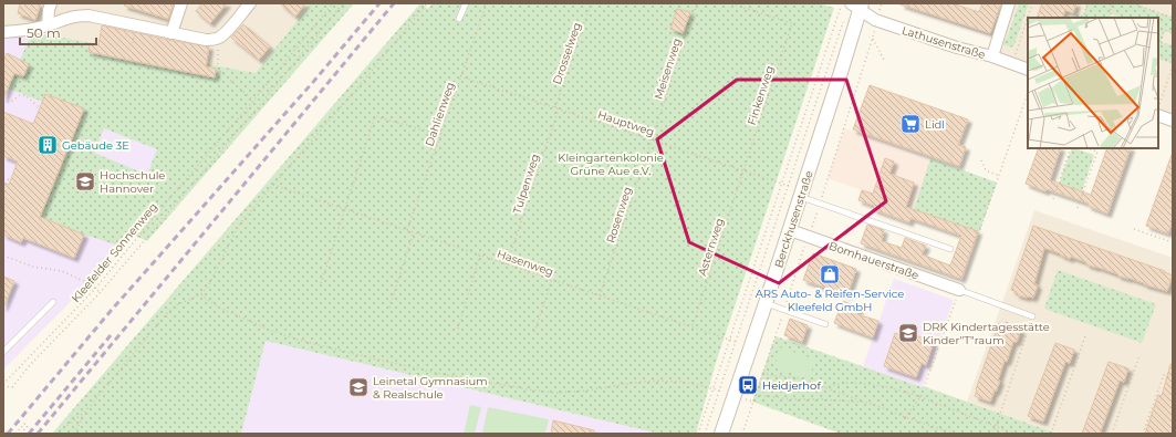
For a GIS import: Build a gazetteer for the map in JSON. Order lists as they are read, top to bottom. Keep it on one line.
{"streets":{"street":["Lathusenstraße","Berckhusenstraße","Bomhauerstraße"],"path":["Drosselweg","Meisenweg","Finkenweg","Dahlienweg","Hauptweg","Tulpenweg","Rosenweg","Asternweg","Kleefelder Sonnenweg","Hasenweg"]},"crossings":[["Lathusenstraße","Berckhusenstraße"],["Drosselweg","Hauptweg"],["Meisenweg","Hauptweg"],["Meisenweg","Rosenweg"],["Finkenweg","Hauptweg"],["Finkenweg","Asternweg"],["Dahlienweg","Hauptweg"],["Dahlienweg","Hasenweg"],["Hauptweg","Tulpenweg"],["Hauptweg","Rosenweg"],["Hauptweg","Asternweg"],["Tulpenweg","Hasenweg"],["Rosenweg","Hasenweg"],["Berckhusenstraße","Bomhauerstraße"],["Asternweg","Hasenweg"]],"parks":["Kleingartenkolonie Grüne Aue e.V."],"places":{"supermarket":["Lidl"],"building":["Gebäude 3E"],"school or university":["Hochschule Hannover","DRK Kindertagesstätte Kinder\"T\"raum","Leinetal Gymnasium & Realschule"],"shop":["ARS Auto- & Reifen-Service Kleefeld GmbH"],"bus stop":["Heidjerhof"]},"scale_bar":"50 m"}
